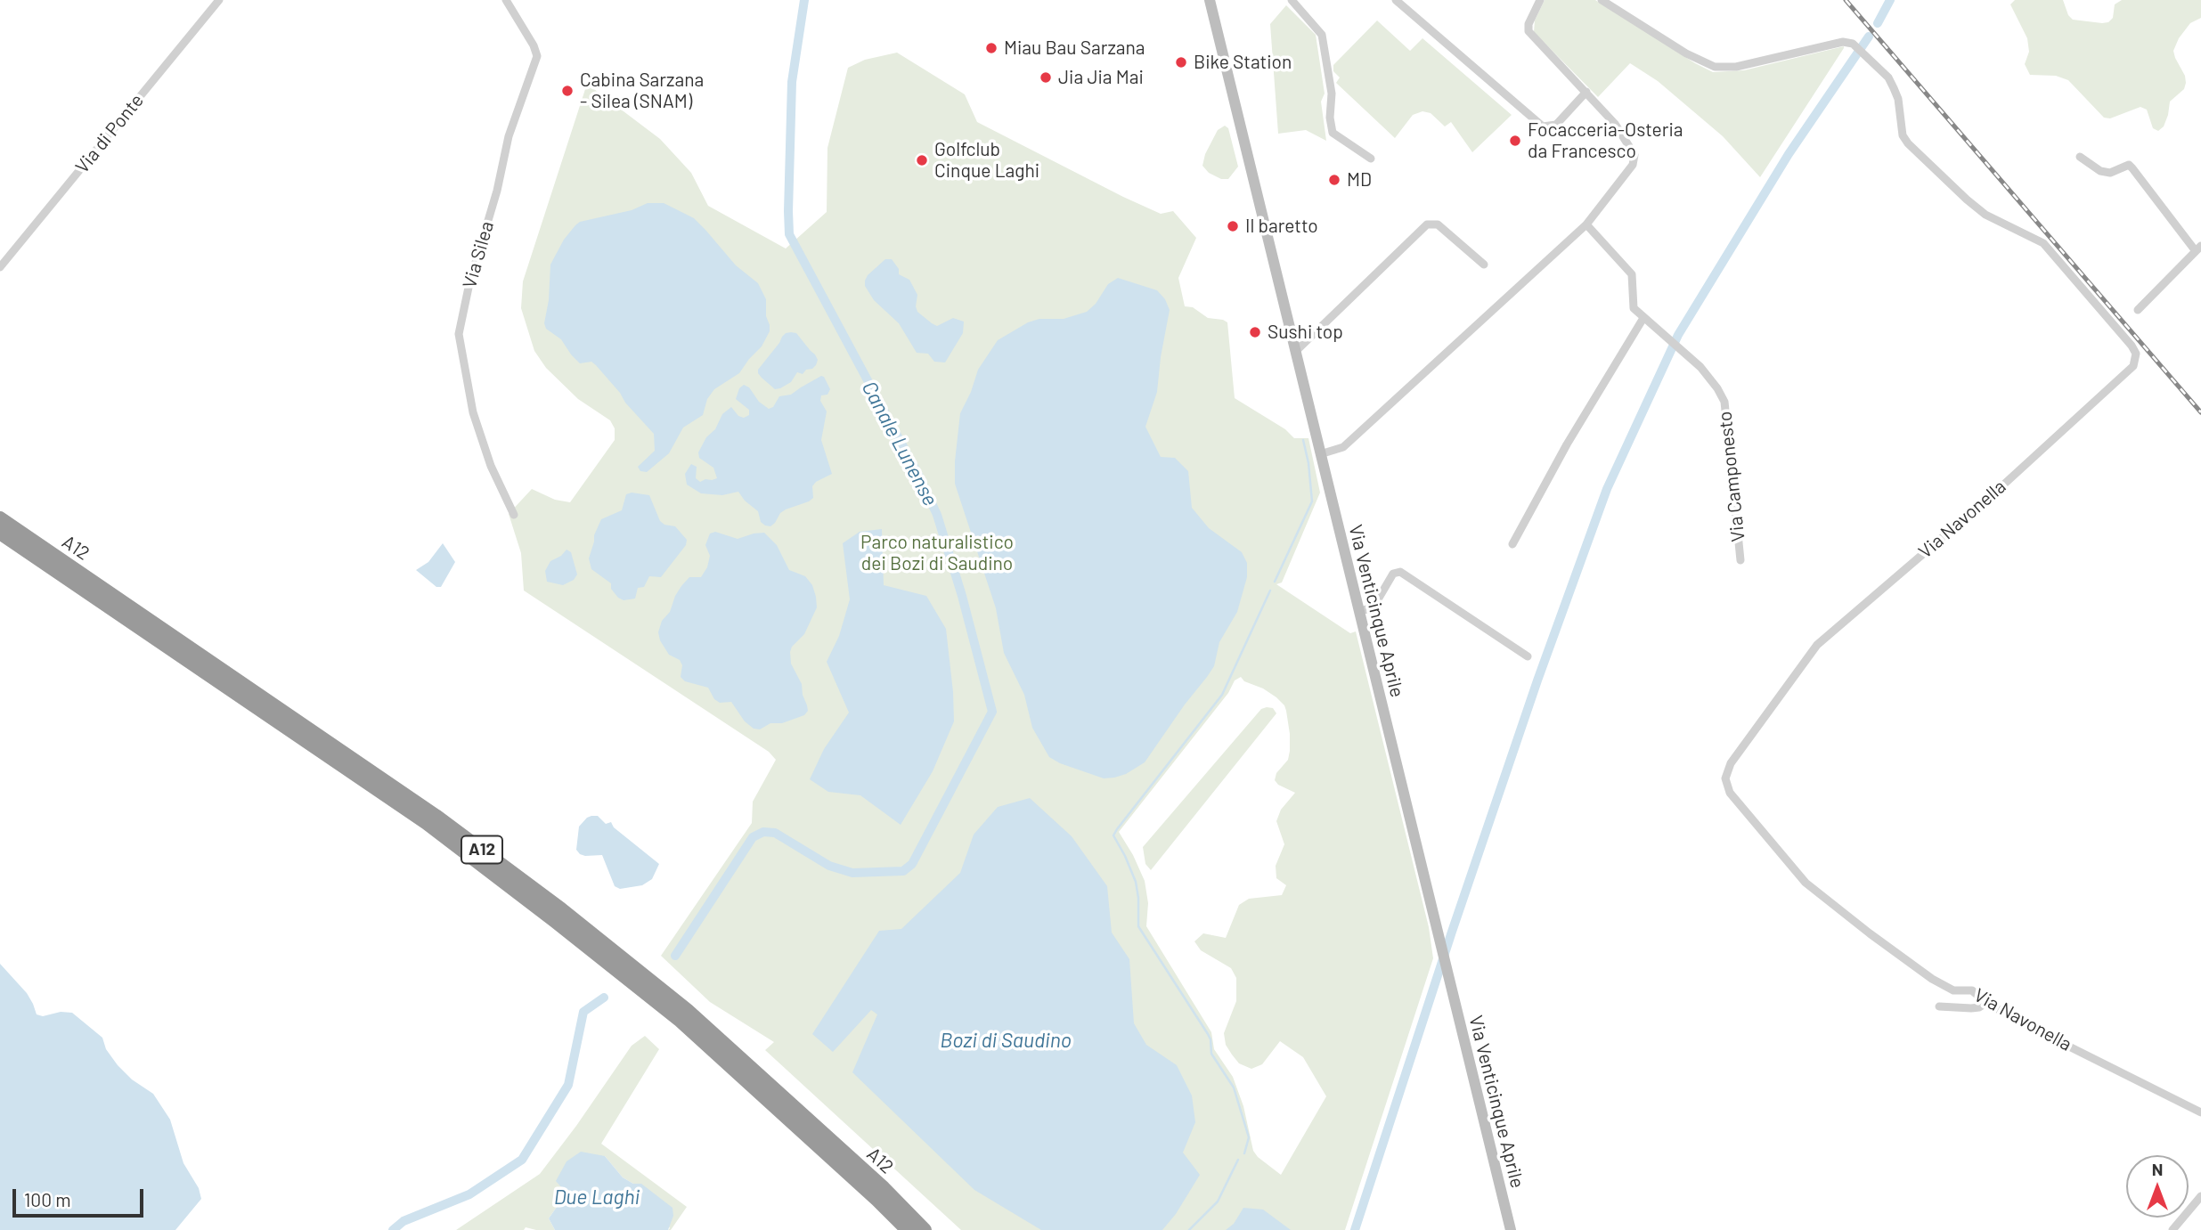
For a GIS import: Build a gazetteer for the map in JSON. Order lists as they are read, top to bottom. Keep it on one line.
{"streets":{"highway":["A12"],"main road":["Via Venticinque Aprile"],"street":["Via di Ponte","Via Silea","Via Camponesto","Via Navonella"]},"water":["Canale Lunense","Bozi di Saudino","Due Laghi"],"parks":["Parco naturalistico dei Bozi di Saudino"],"places":["Miau Bau Sarzana","Bike Station","Jia Jia Mai","Cabina Sarzana - Silea (SNAM)","Focacceria-Osteria da Francesco","Golfclub Cinque Laghi","MD","Il baretto","Sushi top"],"scale_bar":"100 m","north":"top"}
